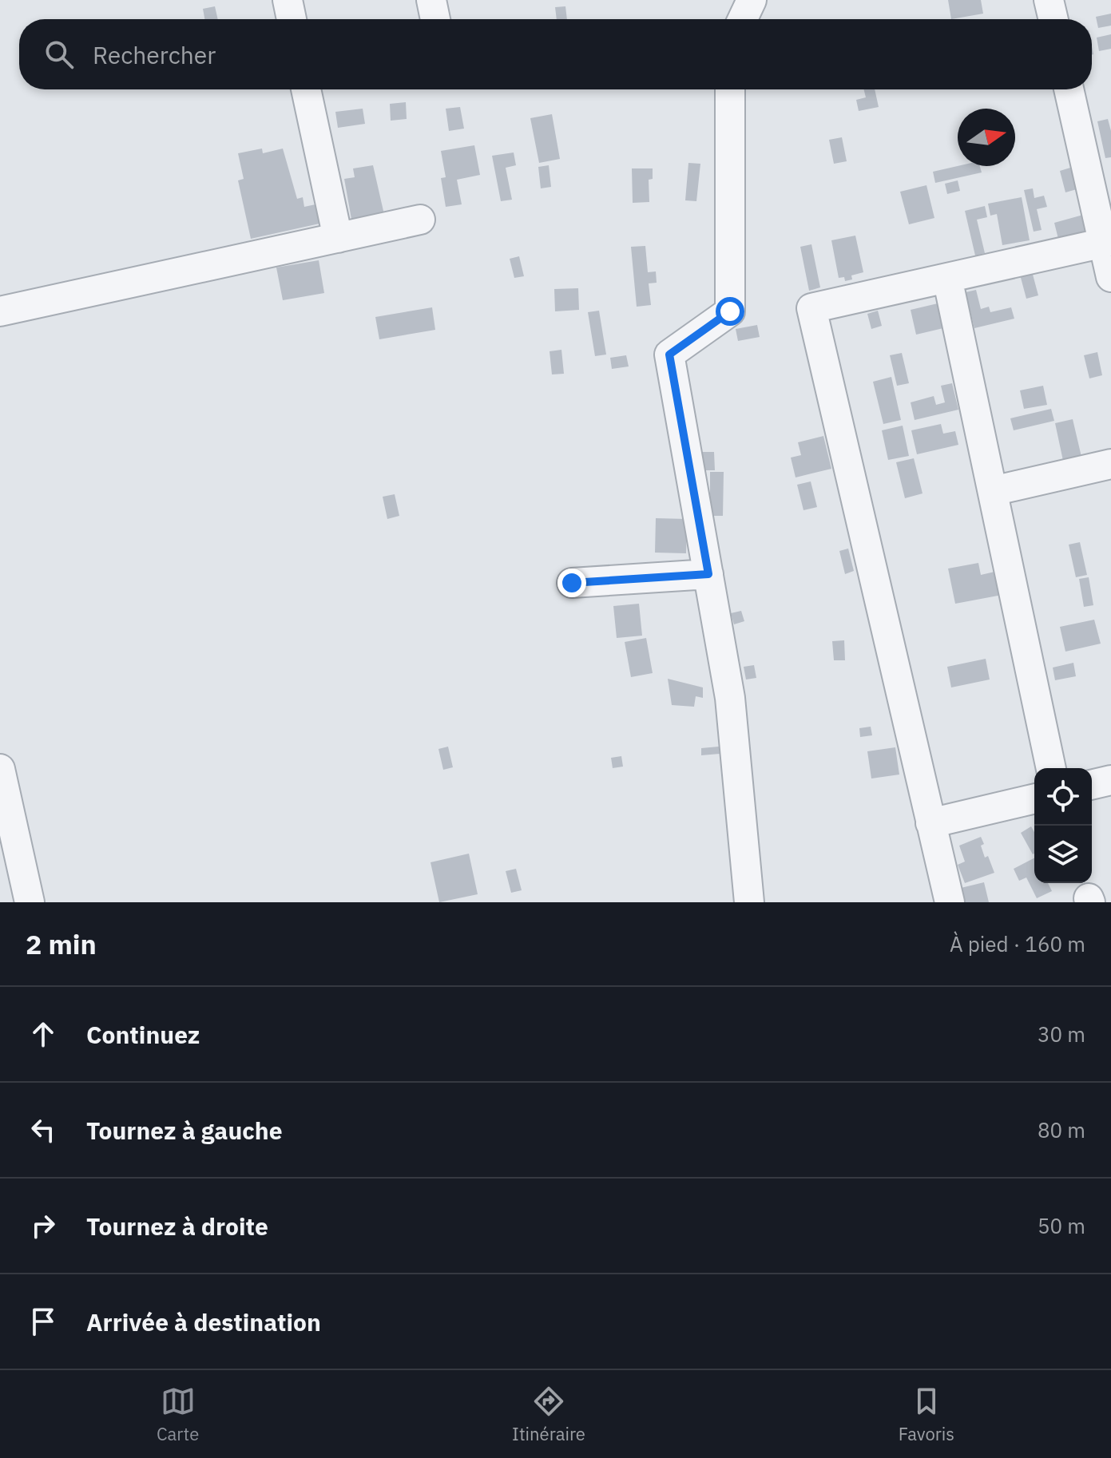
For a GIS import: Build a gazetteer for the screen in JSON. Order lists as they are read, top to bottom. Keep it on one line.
{"north":"right","page":{"search":"Rechercher","heading":["2 min","À pied · 160 m"],"list":[["Continuez","30 m"],["Tournez à gauche","80 m"],["Tournez à droite","50 m"],"Arrivée à destination"],"nav":["Carte","Itinéraire","Favoris"]}}
